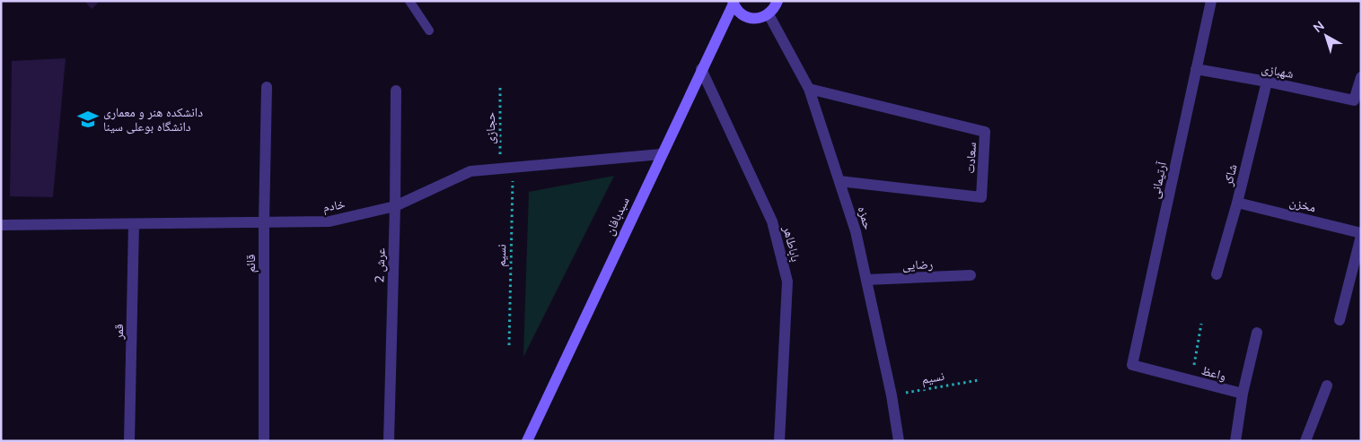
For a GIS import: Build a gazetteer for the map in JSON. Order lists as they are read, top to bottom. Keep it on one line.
{"streets":{"street":["شهبازی","سعادت","شاکر","آرتیمانی","مخزن","خادم","سبدبافان","حمزه","باباطاهر","قائم","رضایی","عرش 2","قمر","واعظ"],"path":["حجازی","نسیم"]},"crossings":[["شهبازی","شاکر"],["شهبازی","آرتیمانی"],["حجازی","خادم"],["سعادت","حمزه"],["شاکر","مخزن"],["آرتیمانی","واعظ"],["خادم","سبدبافان"],["خادم","نسیم"],["خادم","قائم"],["خادم","عرش 2"],["خادم","قمر"],["سبدبافان","باباطاهر"],["حمزه","نسیم"],["حمزه","رضایی"]],"places":{"school or university":["دانشکده هنر و معماری دانشگاه بوعلی سینا"]},"north":"top left"}
